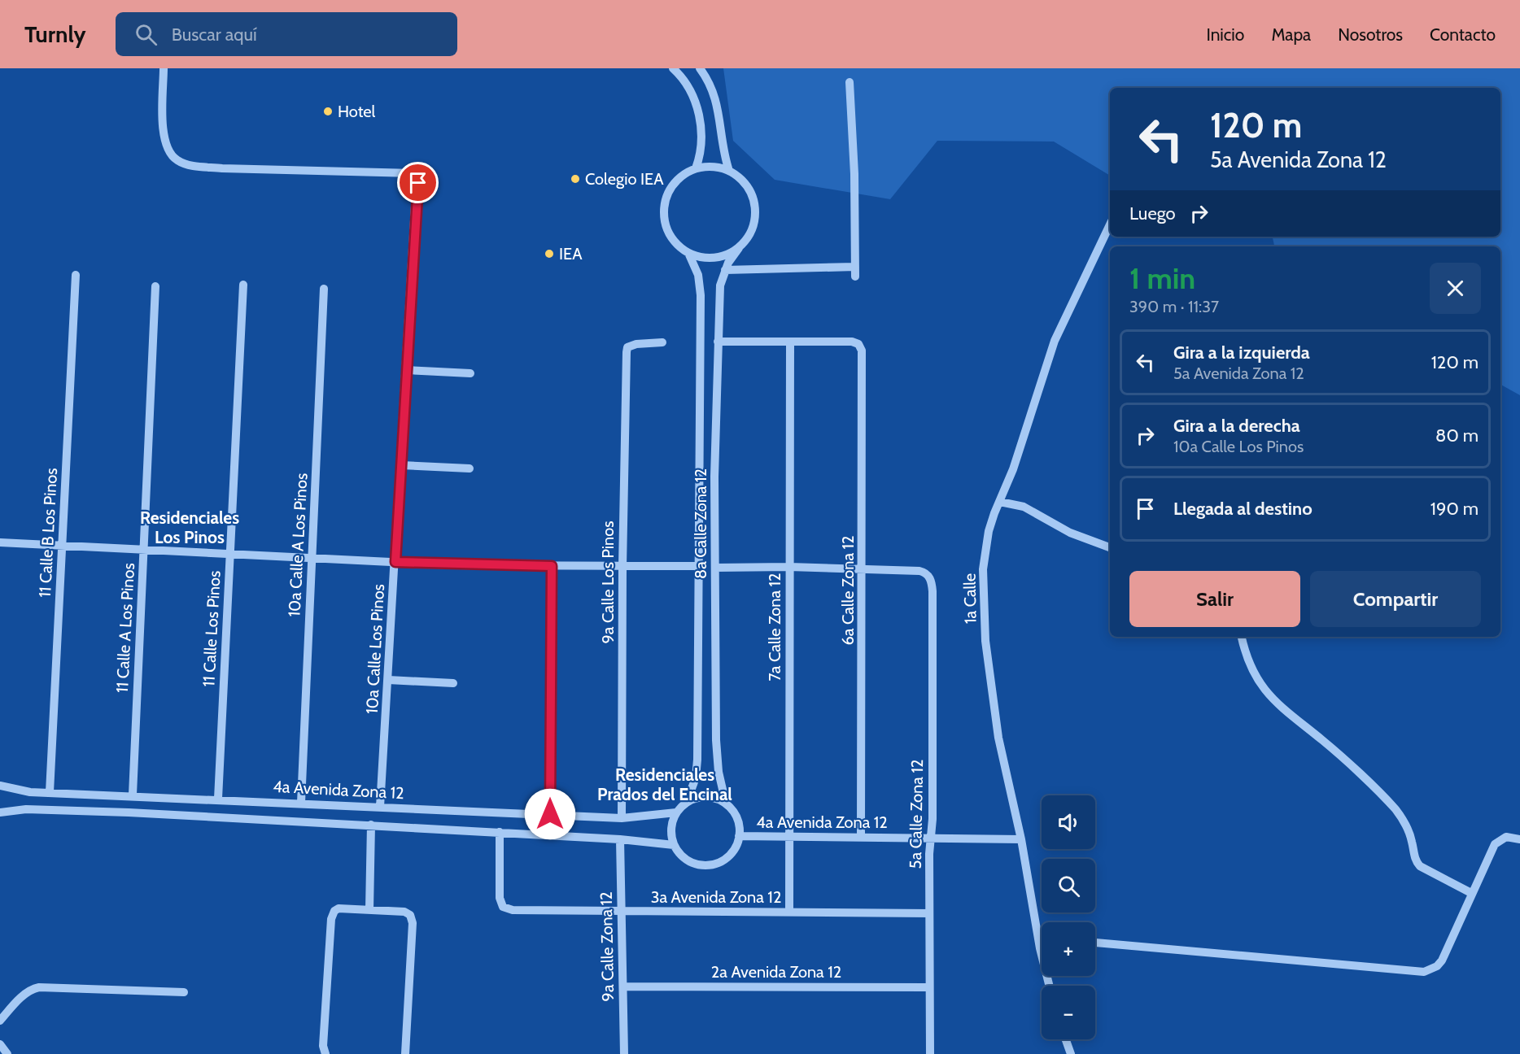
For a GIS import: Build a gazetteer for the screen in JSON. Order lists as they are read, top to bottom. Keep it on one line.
{"streets":{"street":["8a Calle Zona 12","11 Calle B Los Pinos","10a Calle A Los Pinos","9a Calle Los Pinos","6a Calle Zona 12","1a Calle","7a Calle Zona 12","11 Calle A Los Pinos","11 Calle Los Pinos","10a Calle Los Pinos","4a Avenida Zona 12","5a Calle Zona 12","3a Avenida Zona 12","9a Calle Zona 12","2a Avenida Zona 12"]},"crossings":[["8a Calle Zona 12","4a Avenida Zona 12"],["11 Calle B Los Pinos","4a Avenida Zona 12"],["10a Calle A Los Pinos","4a Avenida Zona 12"],["9a Calle Los Pinos","4a Avenida Zona 12"],["6a Calle Zona 12","7a Calle Zona 12"],["6a Calle Zona 12","4a Avenida Zona 12"],["6a Calle Zona 12","5a Calle Zona 12"],["1a Calle","4a Avenida Zona 12"],["7a Calle Zona 12","4a Avenida Zona 12"],["7a Calle Zona 12","3a Avenida Zona 12"],["11 Calle A Los Pinos","4a Avenida Zona 12"],["11 Calle Los Pinos","4a Avenida Zona 12"],["10a Calle Los Pinos","4a Avenida Zona 12"],["4a Avenida Zona 12","5a Calle Zona 12"],["4a Avenida Zona 12","3a Avenida Zona 12"],["4a Avenida Zona 12","9a Calle Zona 12"],["5a Calle Zona 12","3a Avenida Zona 12"],["5a Calle Zona 12","2a Avenida Zona 12"],["3a Avenida Zona 12","9a Calle Zona 12"],["9a Calle Zona 12","2a Avenida Zona 12"]],"districts":["Residenciales Los Pinos","Residenciales Prados del Encinal"],"places":["Hotel","Colegio IEA","IEA"],"page":{"header":"Turnly","search":"Buscar aquí","nav":["Inicio","Mapa","Nosotros","Contacto"],"turn":["120 m","5a Avenida Zona 12"],"then":"Luego","heading":["1 min","390 m · 11:37"],"list":[{"name":"Gira a la izquierda","note":"5a Avenida Zona 12","value":"120 m"},{"name":"Gira a la derecha","note":"10a Calle Los Pinos","value":"80 m"},{"name":"Llegada al destino","value":"190 m"}],"buttons":["Salir","Compartir"],"map_buttons":["+","−"]}}
